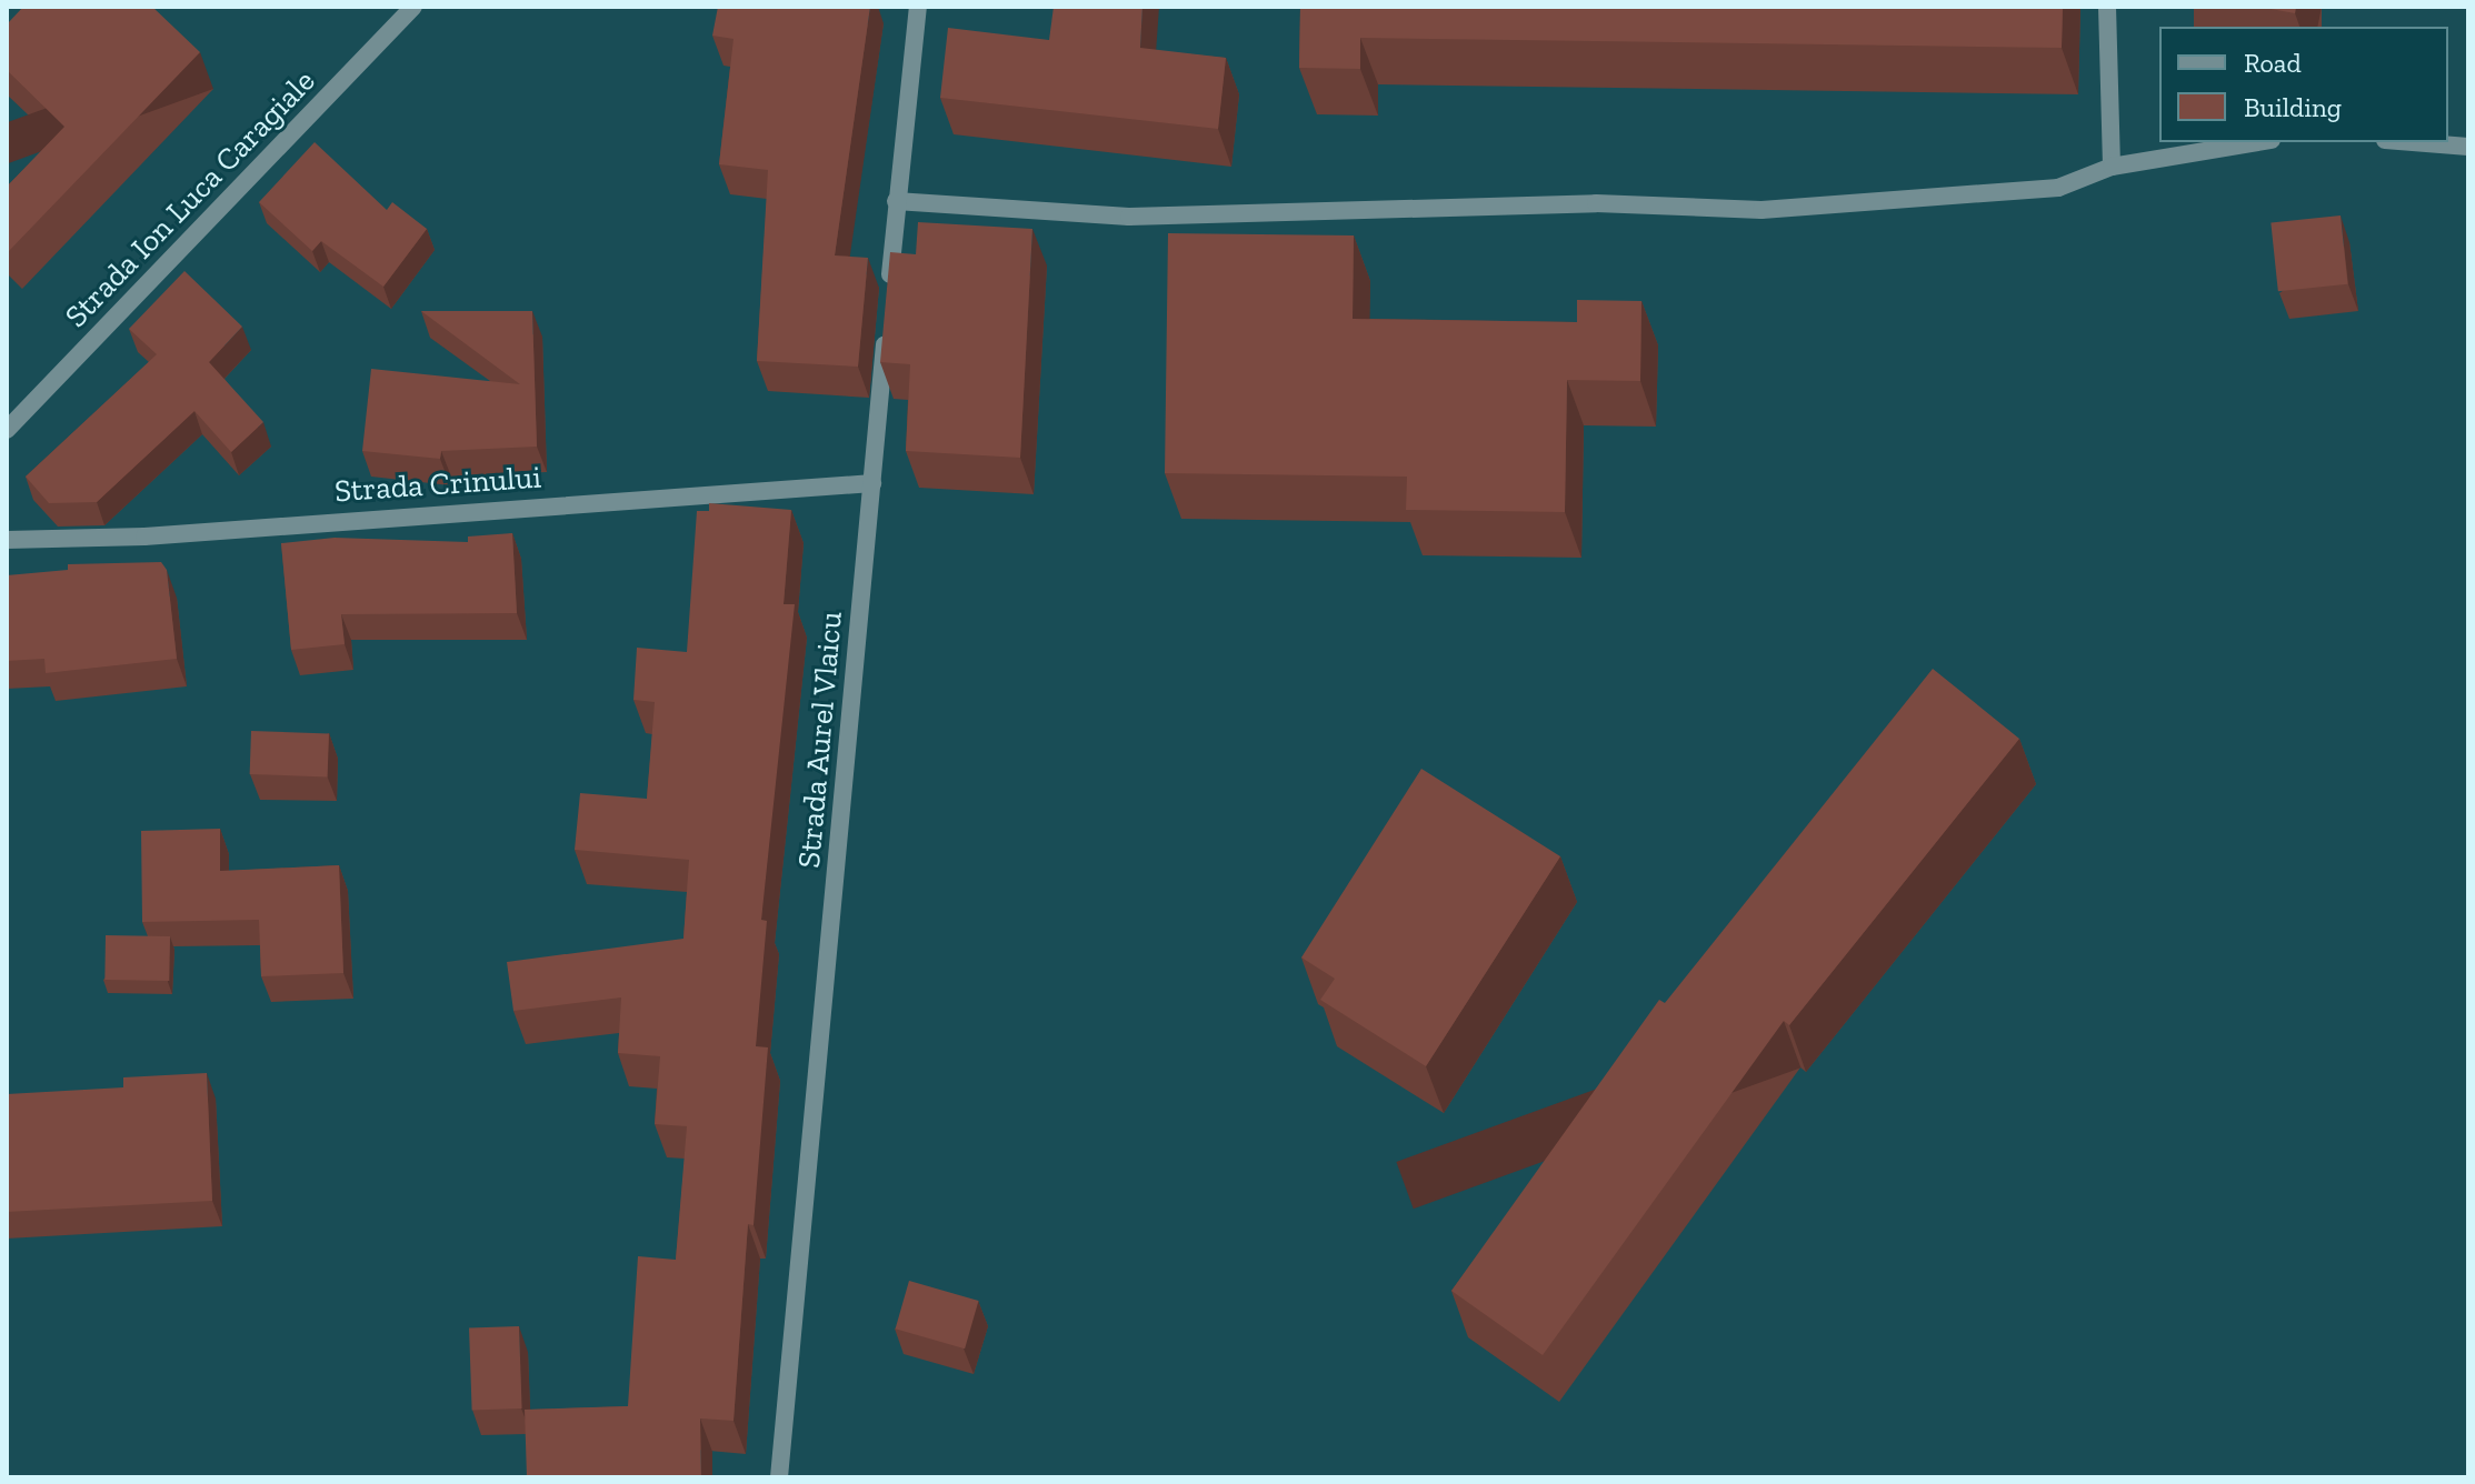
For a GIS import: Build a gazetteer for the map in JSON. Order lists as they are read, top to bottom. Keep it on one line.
{"streets":{"street":["Strada Ion Luca Caragiale","Strada Crinului","Strada Aurel Vlaicu"]},"crossings":[["Strada Crinului","Strada Aurel Vlaicu"]],"legend":["Road","Building"]}
